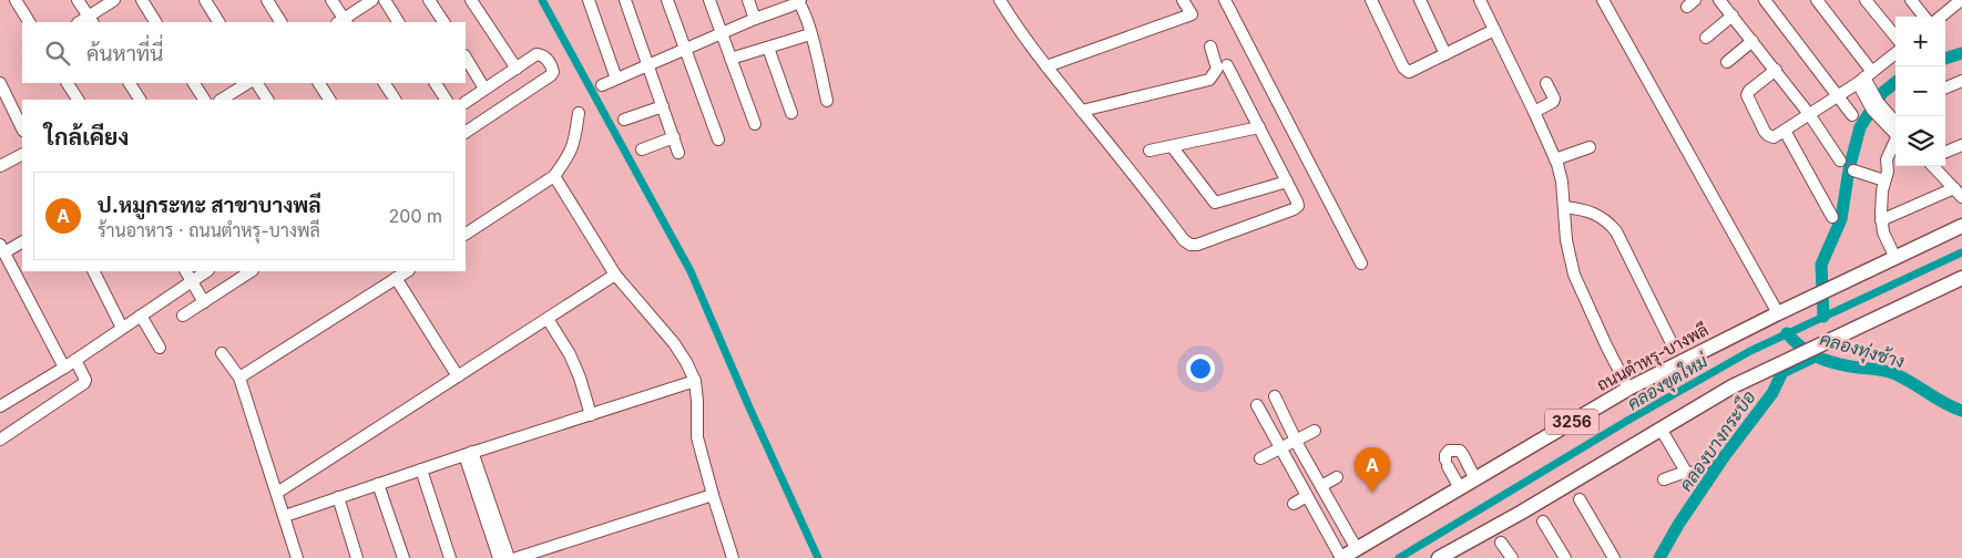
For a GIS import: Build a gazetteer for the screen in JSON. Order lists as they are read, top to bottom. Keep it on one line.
{"streets":{"main road":["ถนนตำหรุ-บางพลี","3256"]},"water":["คลองทุ่งช้าง","คลองขุดใหม่","คลองบางกระบือ"],"page":{"map_buttons":["+","−"],"search":"ค้นหาที่นี่","heading":"ใกล้เคียง","list":[{"mark":"A","name":"ป.หมูกระทะ สาขาบางพลี","note":"ร้านอาหาร · ถนนตำหรุ-บางพลี","value":"200 m"}],"pins":"A"}}
